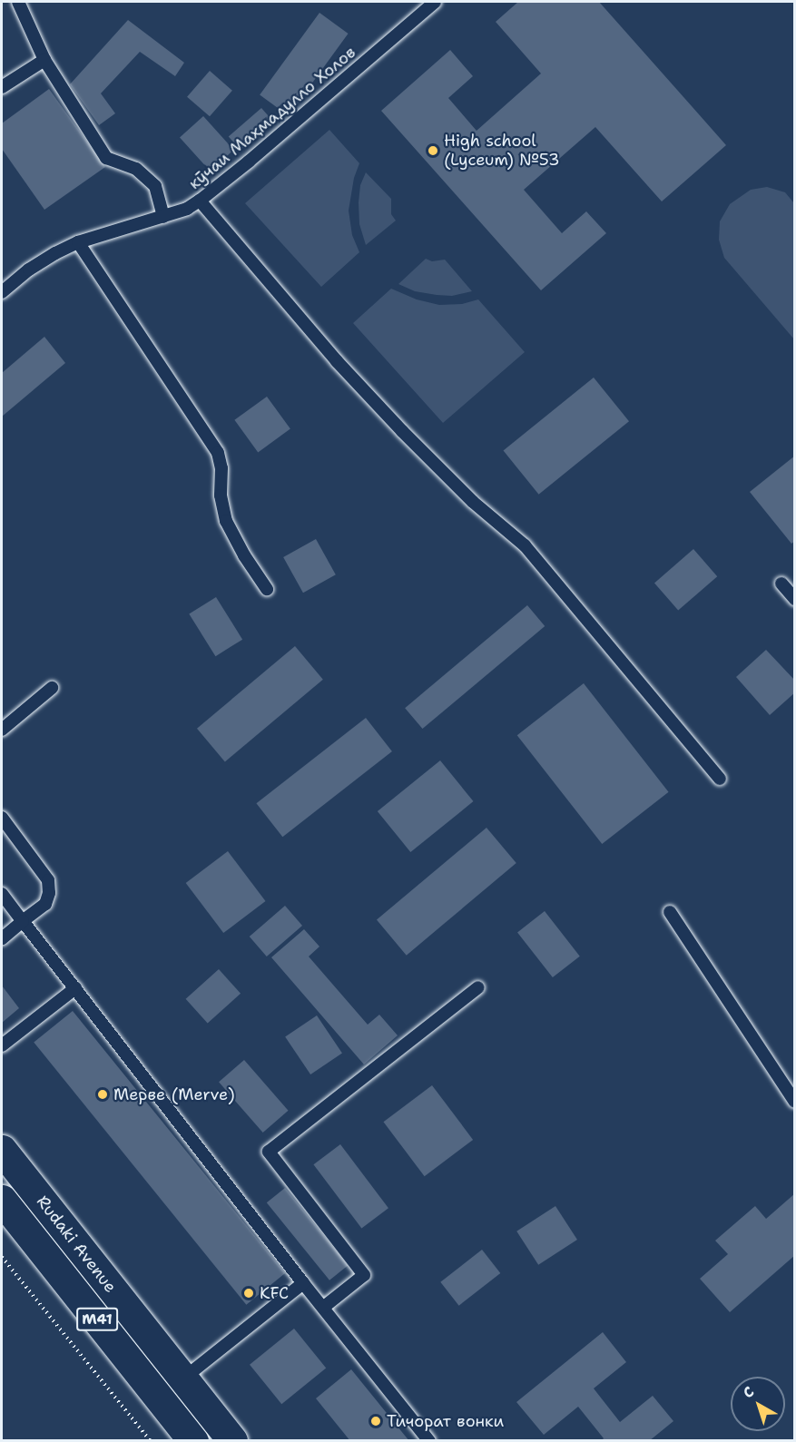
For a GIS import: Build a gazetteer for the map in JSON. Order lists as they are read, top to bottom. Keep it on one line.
{"streets":{"highway":["Rudaki Avenue","M41"],"lane":["кӯчаи Маҳмадулло Холов"]},"places":["High school (Lyceum) №53","Mерве (Merve)","KFC","Тичорат вонки"],"north":"top left"}
